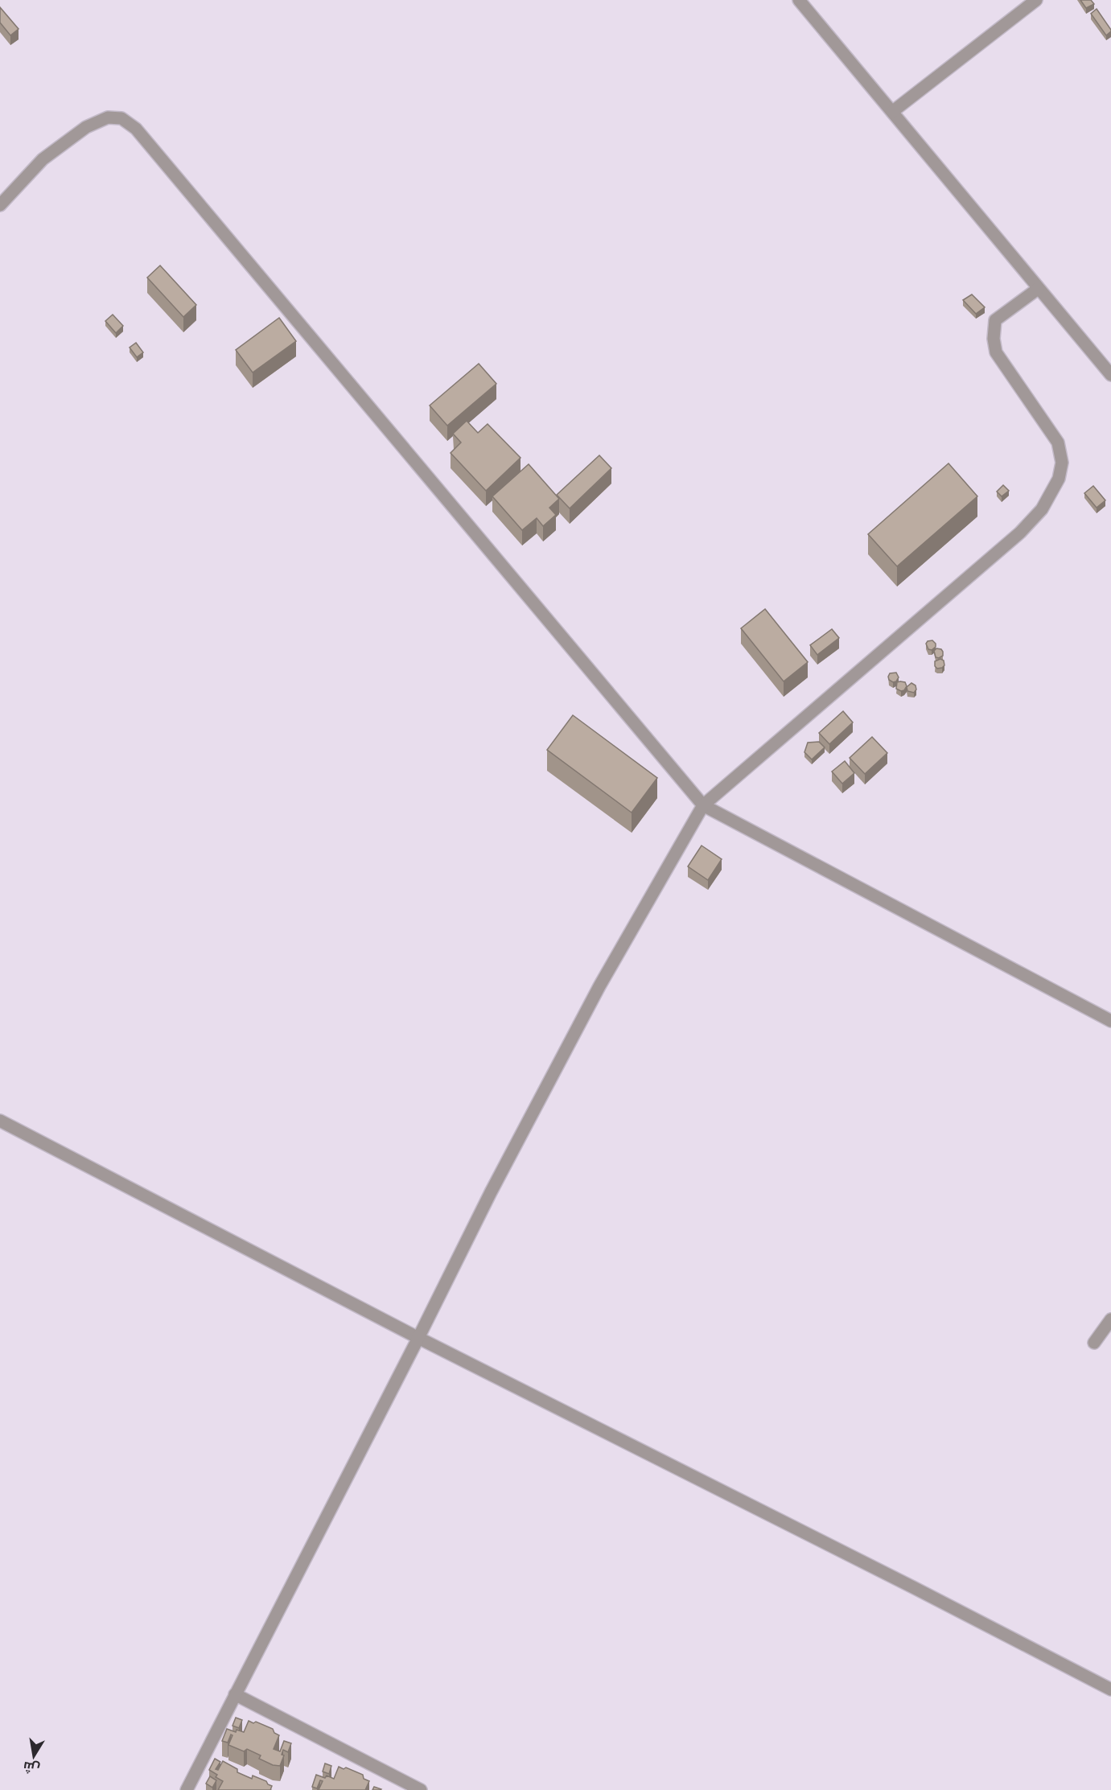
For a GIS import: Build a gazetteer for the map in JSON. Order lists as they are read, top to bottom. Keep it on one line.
{"north":"bottom"}
